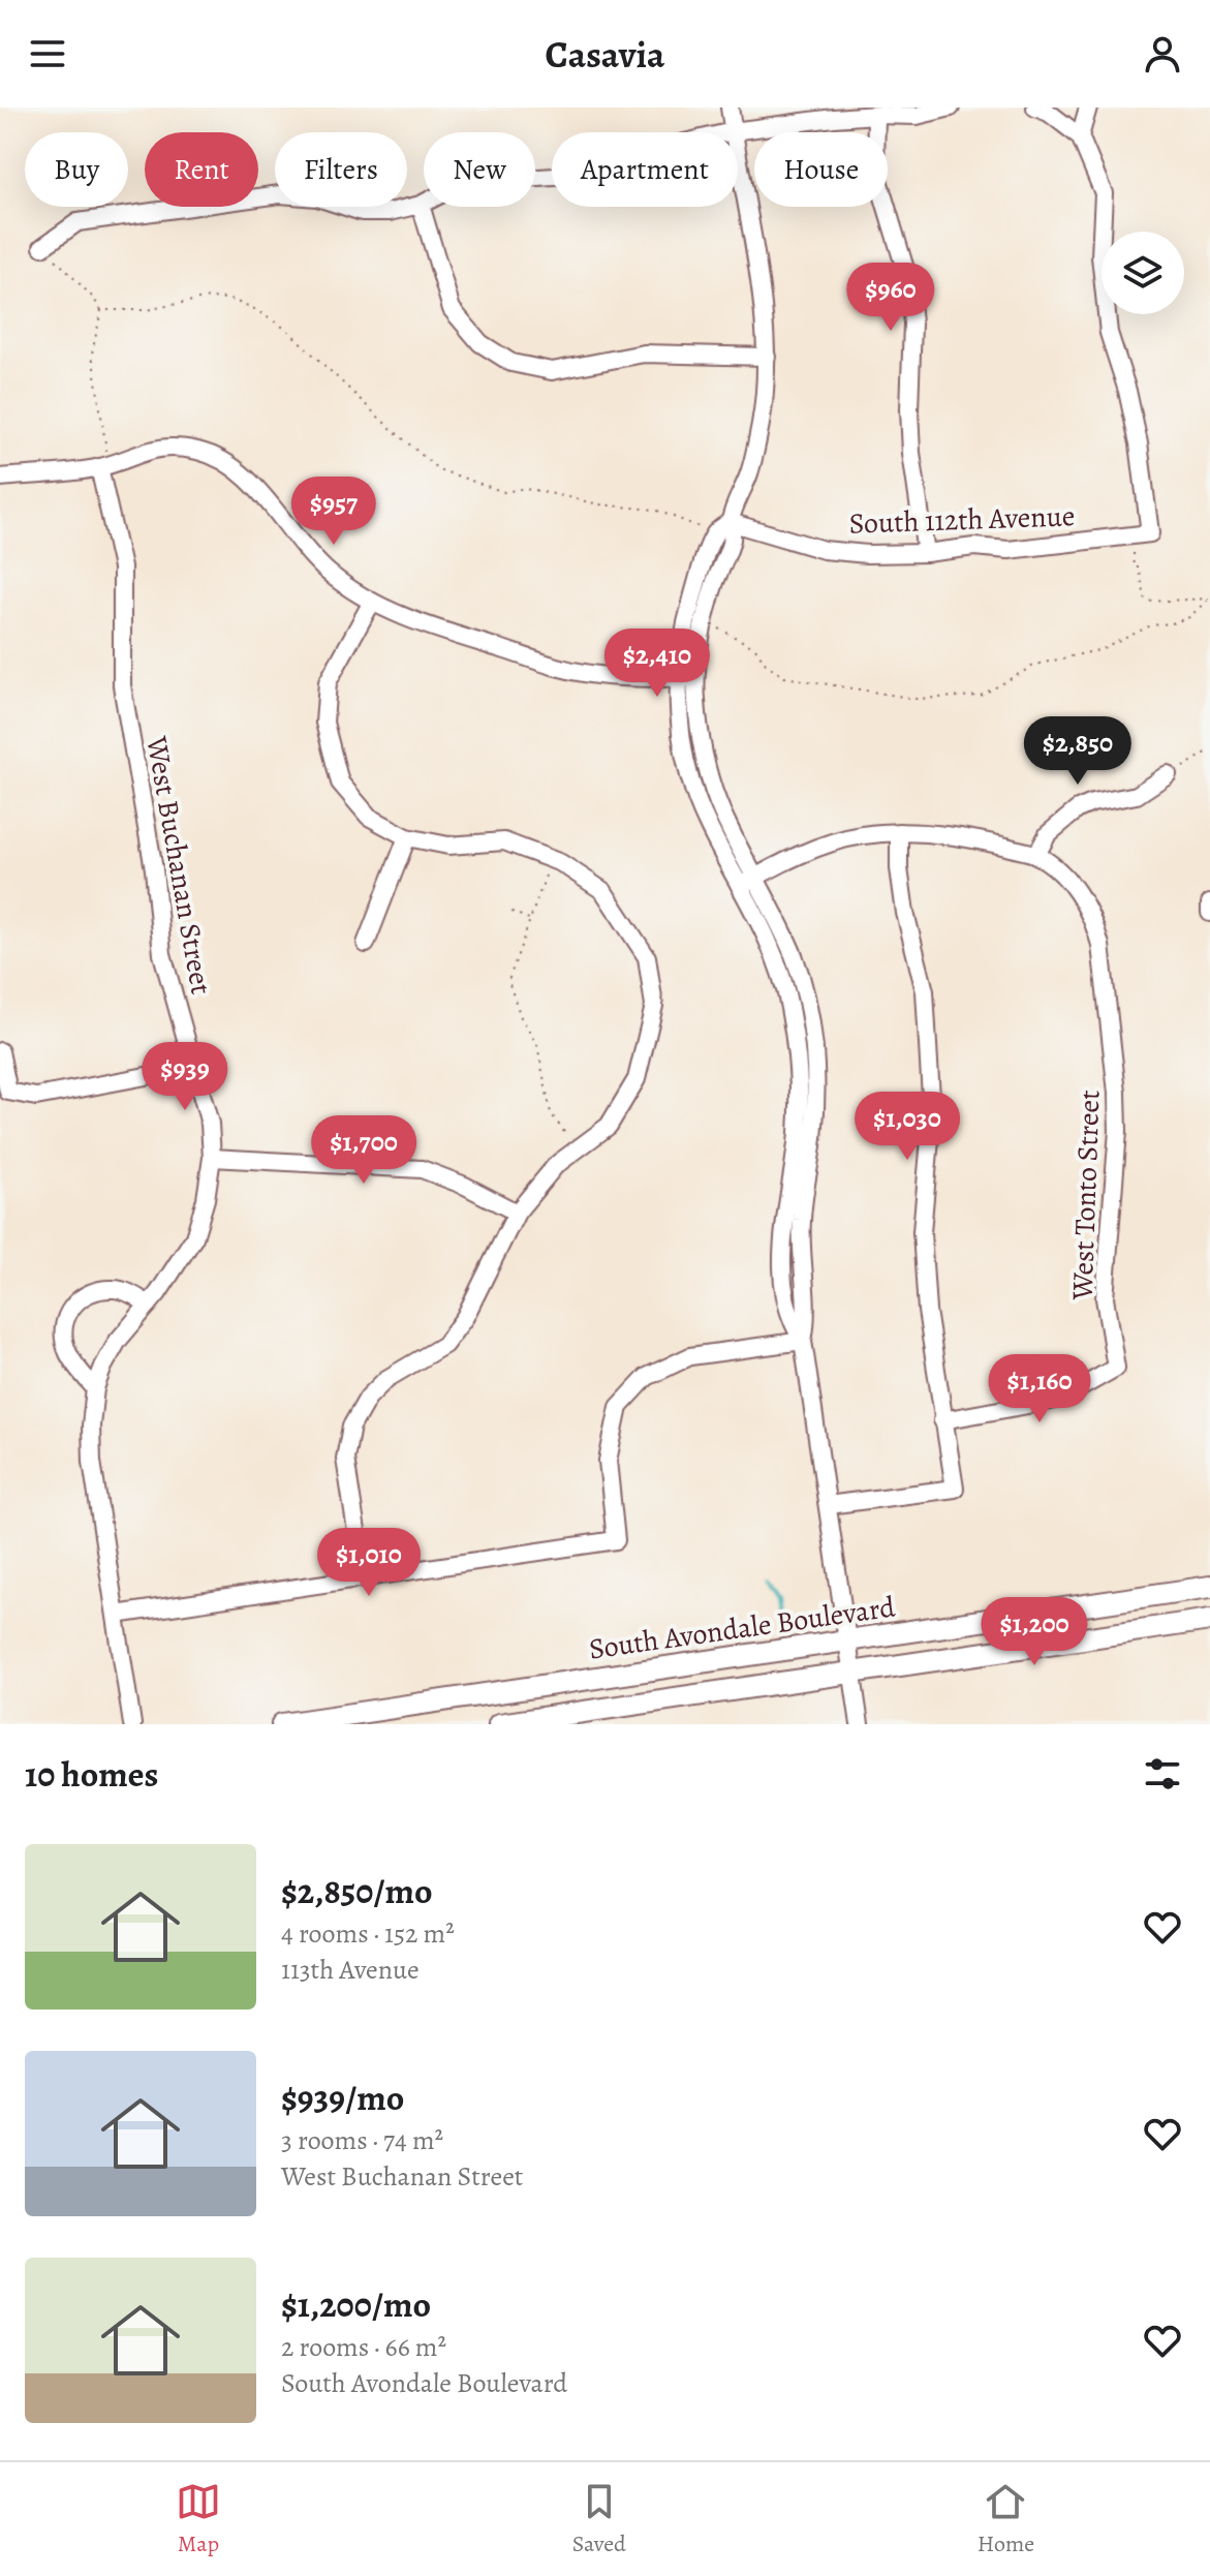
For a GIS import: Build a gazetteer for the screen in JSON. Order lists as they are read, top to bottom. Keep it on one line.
{"streets":{"main road":["South Avondale Boulevard"],"street":["South 112th Avenue","West Buchanan Street","West Tonto Street"]},"page":{"header":"Casavia","chip":["Buy","Rent","Filters","New","Apartment","House"],"price":["$960","$957","$2,410","$2,850","$939","$1,030","$1,700","$1,160","$1,010","$1,200"],"heading":"10 homes","list":[{"name":"$2,850/mo","note":"4 rooms · 152 m² · 113th Avenue"},{"name":"$939/mo","note":"3 rooms · 74 m² · West Buchanan Street"},{"name":"$1,200/mo","note":"2 rooms · 66 m² · South Avondale Boulevard"}],"tabs":["Map","Saved","Home"]}}
